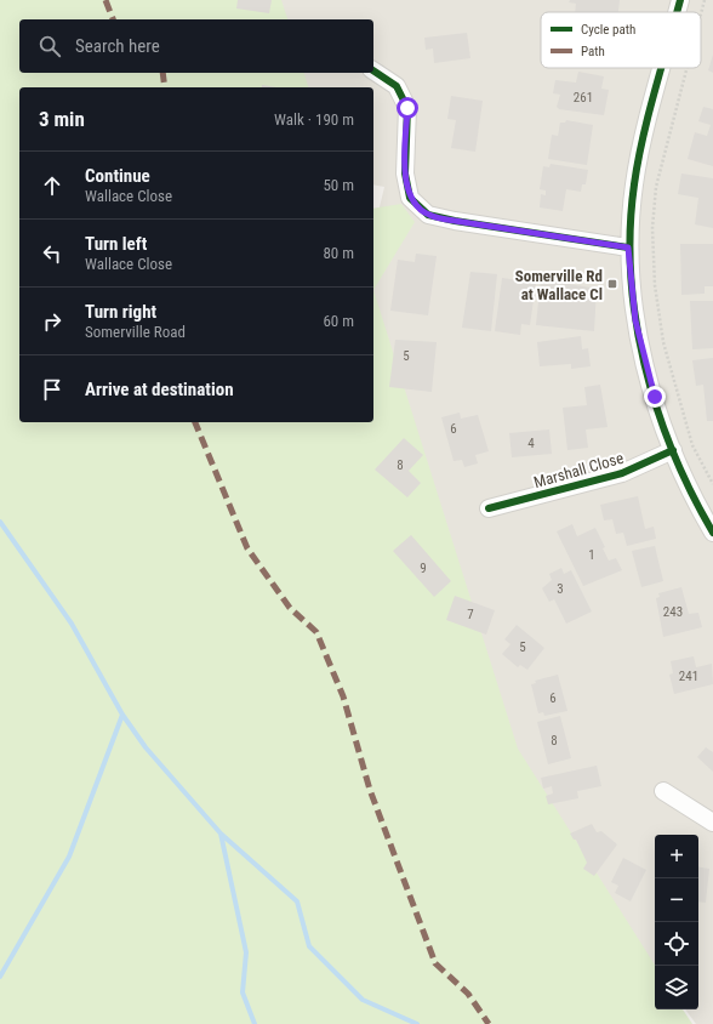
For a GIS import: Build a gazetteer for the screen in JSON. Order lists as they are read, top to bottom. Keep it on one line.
{"streets":{"street":["Marshall Close"]},"places":{"transit":["Somerville Rd at Wallace Cl"]},"house_numbers":["261","5","6","4","8","1","9","3","243","7","5","241","6","8"],"legend":["Cycle path","Path"],"page":{"search":"Search here","heading":["3 min","Walk · 190 m"],"list":[["Continue","Wallace Close","50 m"],["Turn left","Wallace Close","80 m"],["Turn right","Somerville Road","60 m"],"Arrive at destination"],"map_buttons":["+","−"]}}
